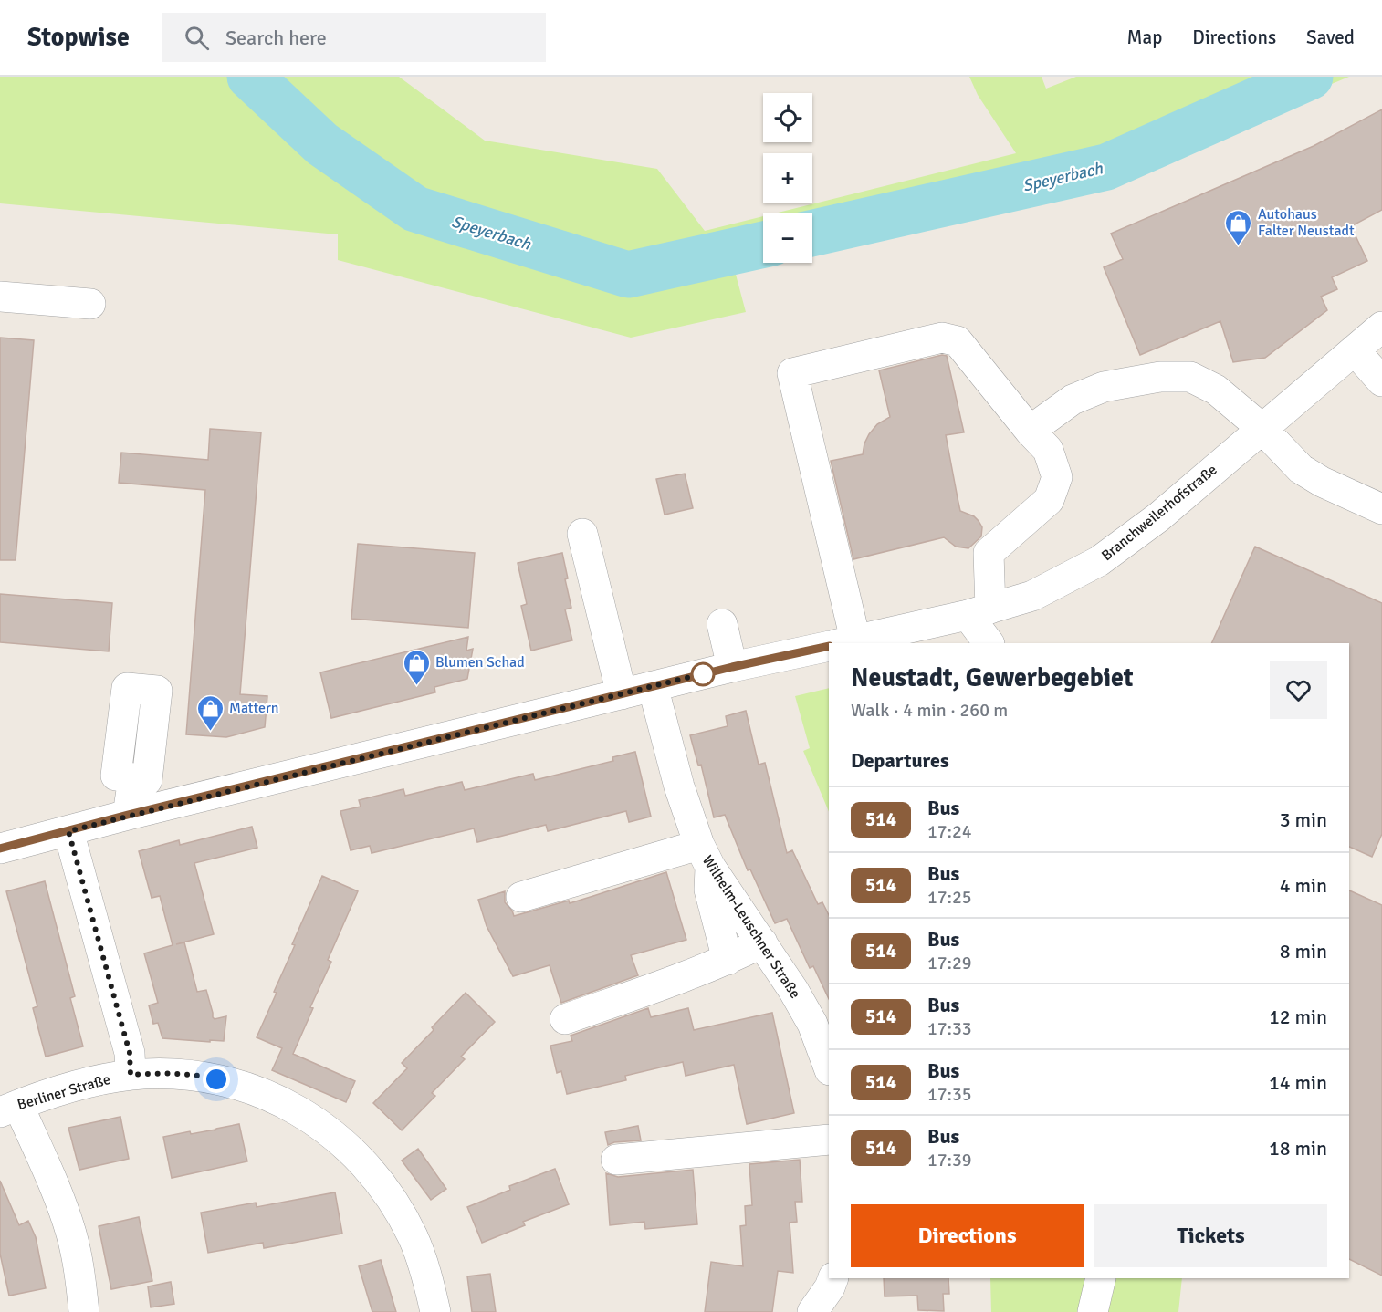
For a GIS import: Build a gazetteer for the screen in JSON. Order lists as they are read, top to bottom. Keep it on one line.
{"streets":{"street":["Branchweilerhofstraße","Wilhelm-Leuschner Straße","Berliner Straße"]},"crossings":[["Branchweilerhofstraße","Wilhelm-Leuschner Straße"]],"water":["Speyerbach"],"places":{"shop":["Autohaus Falter Neustadt","Blumen Schad","Mattern"]},"lines":["bus line 514"],"page":{"header":"Stopwise","search":"Search here","nav":["Map","Directions","Saved"],"map_buttons":["+","−"],"heading":[["Neustadt, Gewerbegebiet","Walk · 4 min · 260 m"],"Departures"],"list":[{"mark":"514","name":"Bus","note":"17:24","value":"3 min"},{"mark":"514","name":"Bus","note":"17:25","value":"4 min"},{"mark":"514","name":"Bus","note":"17:29","value":"8 min"},{"mark":"514","name":"Bus","note":"17:33","value":"12 min"},{"mark":"514","name":"Bus","note":"17:35","value":"14 min"},{"mark":"514","name":"Bus","note":"17:39","value":"18 min"}],"buttons":["Directions","Tickets"]}}
